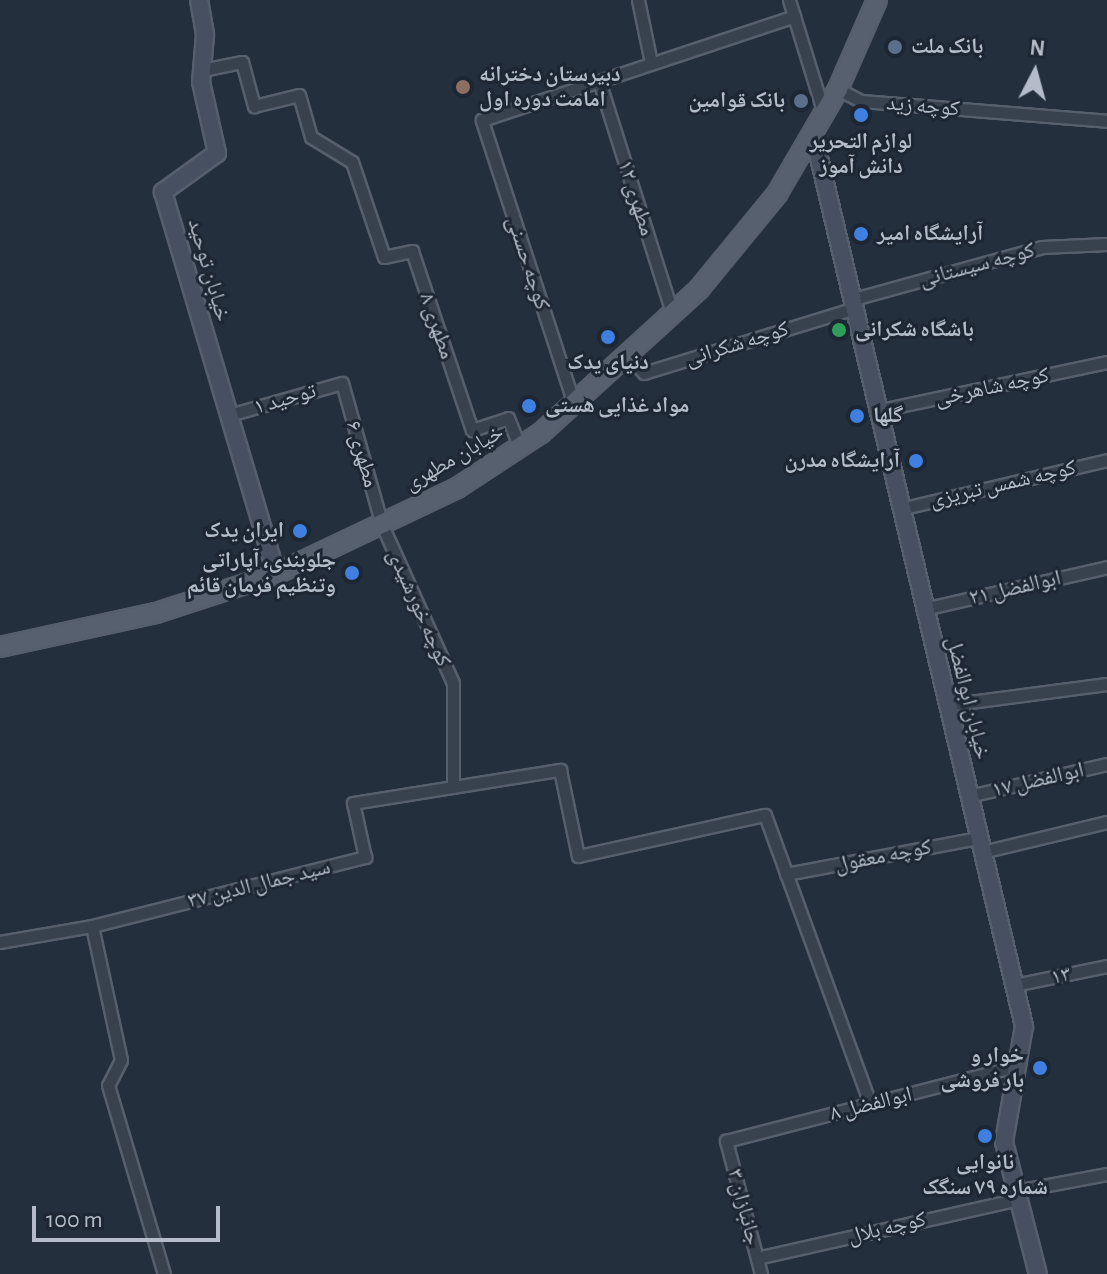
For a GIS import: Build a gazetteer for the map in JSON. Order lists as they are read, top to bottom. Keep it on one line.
{"streets":{"main road":["خیابان مطهری"],"street":["کوچه زید","مطهری ۱۲","کوچه حسنی","کوچه سیستانی","خیابان توحید","مطهری ۸","کوچه شکرانی","کوچه شاهرخی","توحید ۱","مطهری ۶","کوچه شمس تبریزی","ابوالفضل ۲۱","کوچه خورشیدی","خیابان ابوالفضل","ابوالفضل ۱۷","کوچه معقول","سید جمال الدین ۳۷","۱۳","ابوالفضل ۸","جانبازان ۳","کوچه بلال"]},"crossings":[["کوچه زید","خیابان مطهری"],["مطهری ۱۲","کوچه حسنی"],["مطهری ۱۲","خیابان مطهری"],["کوچه حسنی","خیابان مطهری"],["کوچه سیستانی","کوچه شکرانی"],["کوچه سیستانی","خیابان ابوالفضل"],["خیابان توحید","مطهری ۸"],["خیابان توحید","توحید ۱"],["خیابان توحید","خیابان مطهری"],["مطهری ۸","خیابان مطهری"],["کوچه شکرانی","خیابان مطهری"],["کوچه شکرانی","خیابان ابوالفضل"],["کوچه شاهرخی","خیابان ابوالفضل"],["توحید ۱","مطهری ۶"],["مطهری ۶","خیابان مطهری"],["مطهری ۶","کوچه خورشیدی"],["خیابان مطهری","کوچه خورشیدی"],["خیابان مطهری","خیابان ابوالفضل"],["کوچه شمس تبریزی","خیابان ابوالفضل"],["ابوالفضل ۲۱","خیابان ابوالفضل"],["کوچه خورشیدی","سید جمال الدین ۳۷"],["خیابان ابوالفضل","ابوالفضل ۱۷"],["خیابان ابوالفضل","کوچه معقول"],["خیابان ابوالفضل","۱۳"],["خیابان ابوالفضل","ابوالفضل ۸"],["خیابان ابوالفضل","کوچه بلال"],["ابوالفضل ۸","جانبازان ۳"],["جانبازان ۳","کوچه بلال"]],"places":["بانک ملت","دبیرستان دخترانه امامت دوره اول","بانک قوامین","لوازم التحریر دانش آموز","آرایشگاه امیر","باشگاه شکرانی","دنیای یدک","مواد غذایی هستی","گلها","آرایشگاه مدرن","ایران یدک","جلوبندی، آپاراتی وتنظیم فرمان قائم","خوار و بار فروشی","نانوایی شماره ۷۹ سنگک"],"scale_bar":"100 m","north":"top"}
